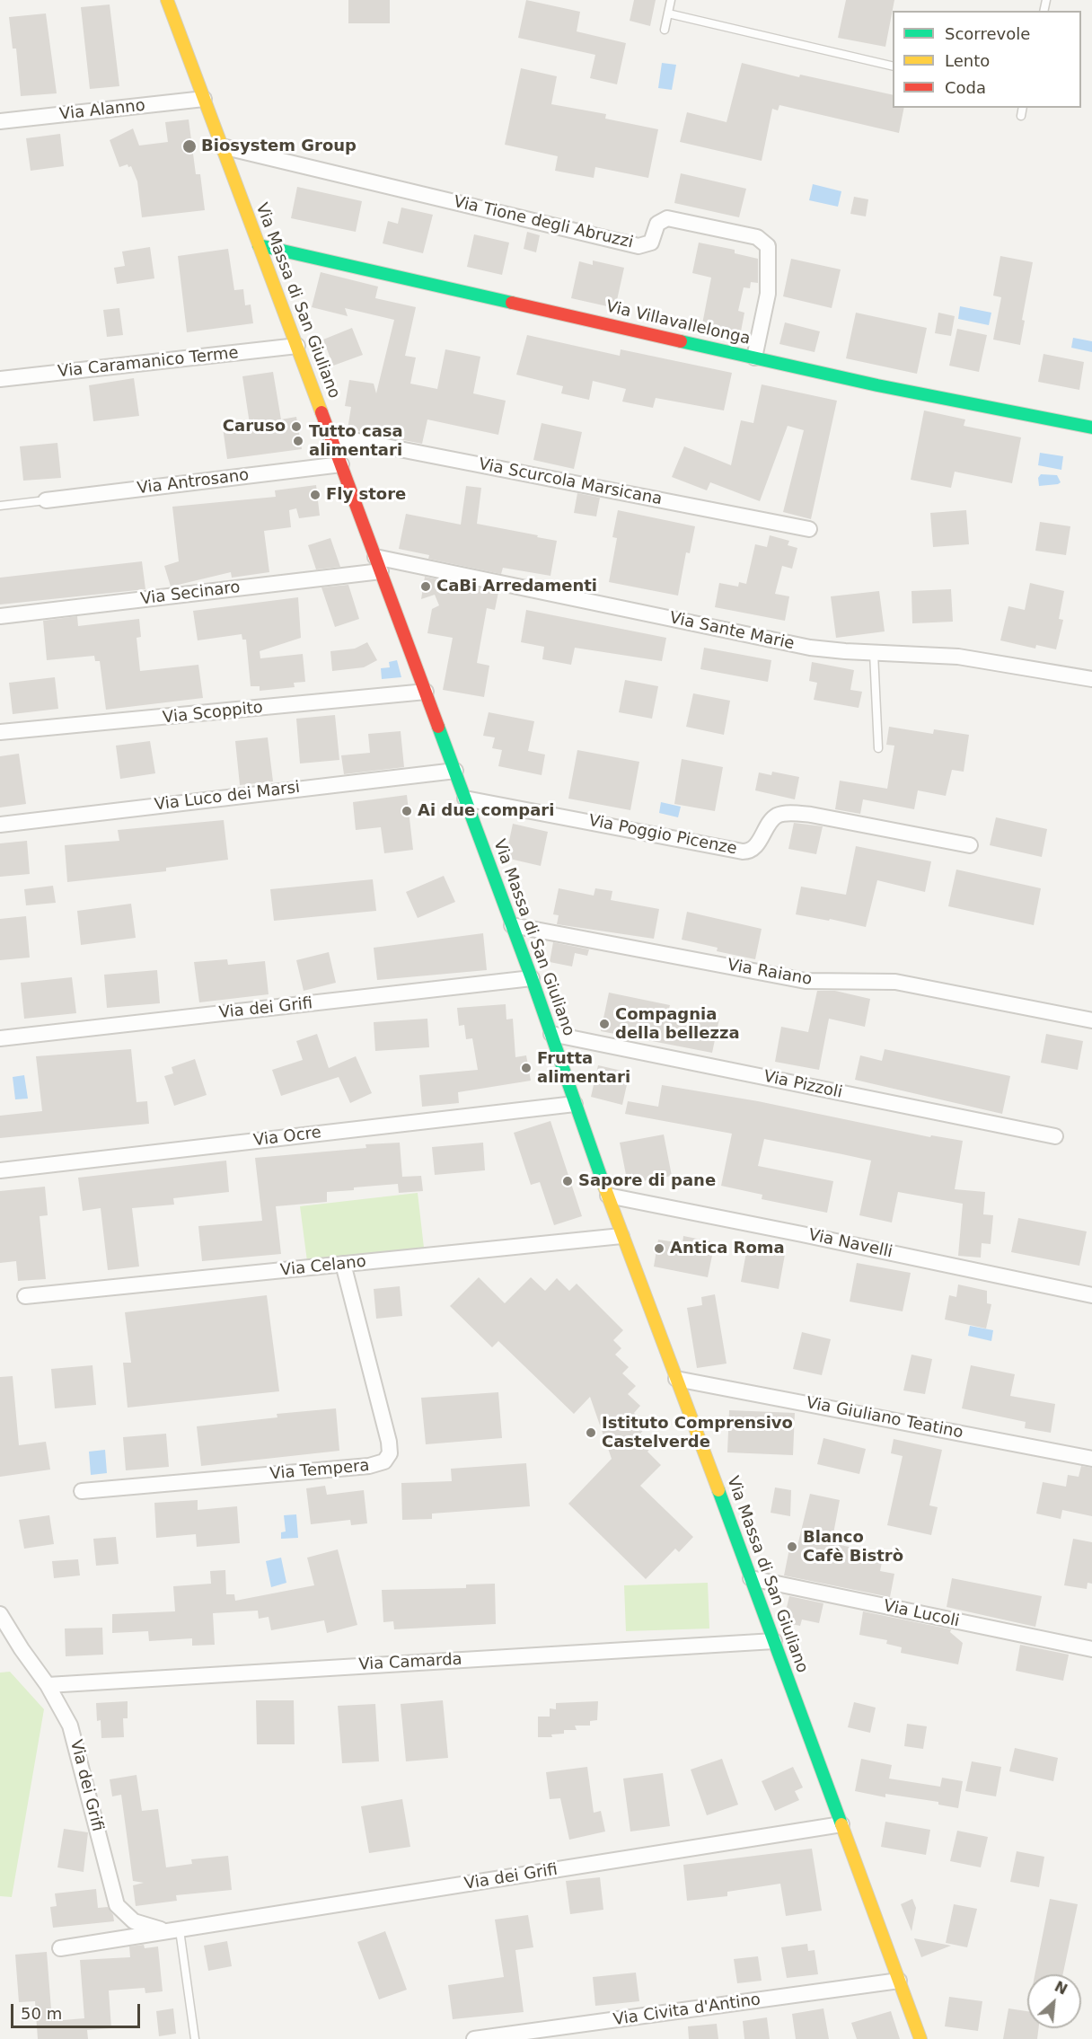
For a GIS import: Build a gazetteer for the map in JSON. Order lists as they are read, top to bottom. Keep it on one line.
{"streets":{"street":["Via Alanno","Via Tione degli Abruzzi","Via Massa di San Giuliano","Via Villavallelonga","Via Caramanico Terme","Via Antrosano","Via Scurcola Marsicana","Via Secinaro","Via Sante Marie","Via Scoppito","Via Luco dei Marsi","Via Poggio Picenze","Via Raiano","Via dei Grifi","Via Pizzoli","Via Ocre","Via Navelli","Via Celano","Via Giuliano Teatino","Via Tempera","Via Lucoli","Via Camarda","Via Civita d'Antino"]},"crossings":[["Via Alanno","Via Massa di San Giuliano"],["Via Tione degli Abruzzi","Via Massa di San Giuliano"],["Via Tione degli Abruzzi","Via Villavallelonga"],["Via Massa di San Giuliano","Via Villavallelonga"],["Via Massa di San Giuliano","Via Caramanico Terme"],["Via Massa di San Giuliano","Via Antrosano"],["Via Massa di San Giuliano","Via Scurcola Marsicana"],["Via Massa di San Giuliano","Via Secinaro"],["Via Massa di San Giuliano","Via Sante Marie"],["Via Massa di San Giuliano","Via Scoppito"],["Via Massa di San Giuliano","Via Luco dei Marsi"],["Via Massa di San Giuliano","Via Poggio Picenze"],["Via Massa di San Giuliano","Via Raiano"],["Via Massa di San Giuliano","Via dei Grifi"],["Via Massa di San Giuliano","Via Pizzoli"],["Via Massa di San Giuliano","Via Ocre"],["Via Massa di San Giuliano","Via Navelli"],["Via Massa di San Giuliano","Via Celano"],["Via Massa di San Giuliano","Via Giuliano Teatino"],["Via Massa di San Giuliano","Via Lucoli"],["Via Massa di San Giuliano","Via Camarda"],["Via Massa di San Giuliano","Via Civita d'Antino"],["Via Secinaro","Via Sante Marie"],["Via dei Grifi","Via Camarda"],["Via Celano","Via Tempera"]],"places":["Biosystem Group","Caruso","Tutto casa alimentari","Fly store","CaBi Arredamenti","Ai due compari","Compagnia della bellezza","Frutta alimentari","Sapore di pane","Antica Roma","Istituto Comprensivo Castelverde","Blanco Cafè Bistrò"],"legend":["Scorrevole","Lento","Coda"],"scale_bar":"50 m","north":"top right"}
